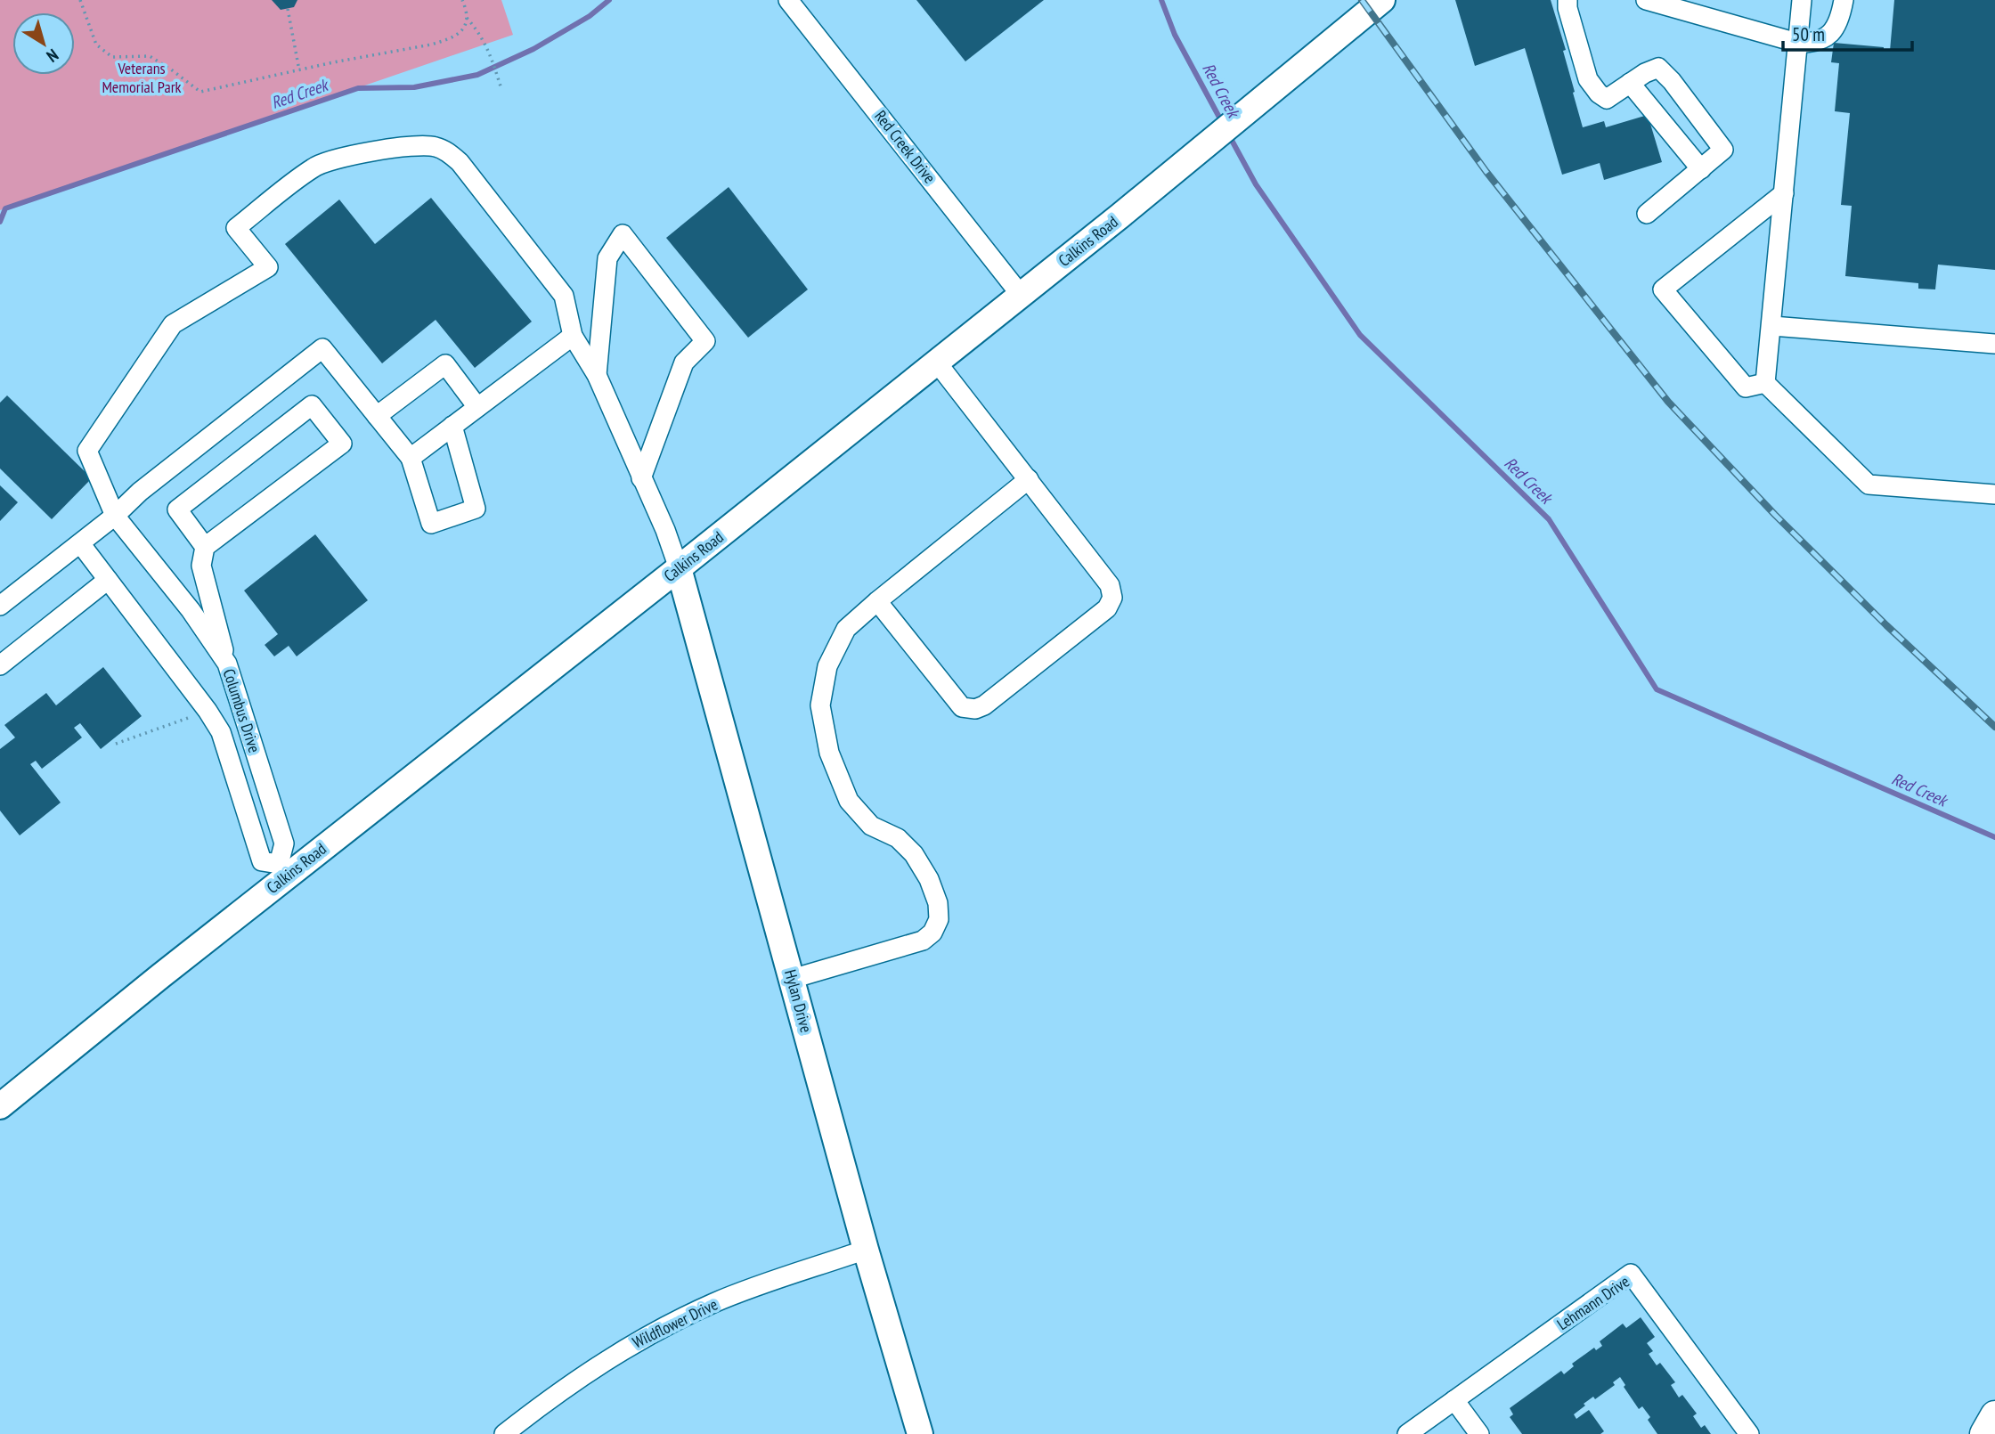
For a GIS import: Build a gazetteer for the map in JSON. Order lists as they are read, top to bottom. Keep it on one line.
{"streets":{"main road":["Calkins Road","Hylan Drive"],"street":["Red Creek Drive","Columbus Drive","Lehmann Drive","Wildflower Drive"]},"crossings":[["Red Creek Drive","Calkins Road"],["Calkins Road","Columbus Drive"],["Calkins Road","Hylan Drive"],["Hylan Drive","Wildflower Drive"]],"water":["Red Creek"],"parks":["Veterans Memorial Park"],"scale_bar":"50 m","north":"bottom right"}
